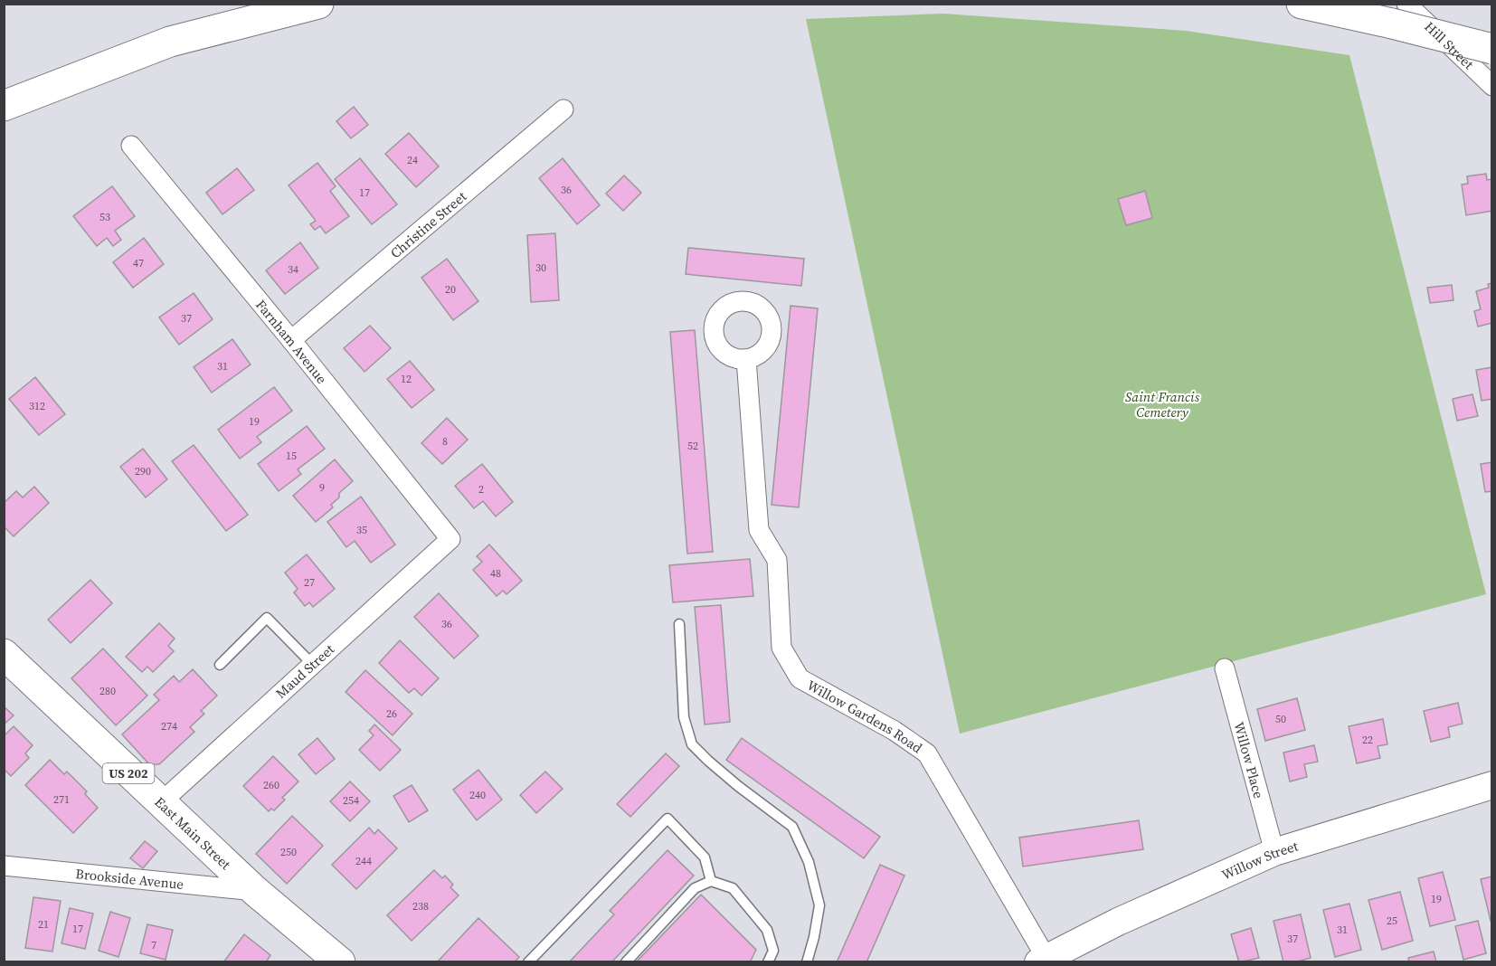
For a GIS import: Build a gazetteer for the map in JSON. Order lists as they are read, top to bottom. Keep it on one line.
{"streets":{"highway":["US 202","East Main Street"],"main road":["Willow Street"],"street":["Hill Street","Christine Street","Farnham Avenue","Maud Street","Willow Gardens Road","Willow Place","Brookside Avenue"]},"crossings":[["Christine Street","Farnham Avenue"],["Farnham Avenue","Maud Street"],["Maud Street","East Main Street"],["Willow Gardens Road","Willow Street"],["Willow Place","Willow Street"],["East Main Street","Brookside Avenue"]],"parks":["Saint Francis Cemetery"],"house_numbers":["24","36","17","53","47","30","34","20","37","31","12","312","19","8","52","15","290","9","2","35","48","27","36","280","26","50","274","22","260","240","271","254","250","244","19","238","25","21","17","31","37","7"]}
